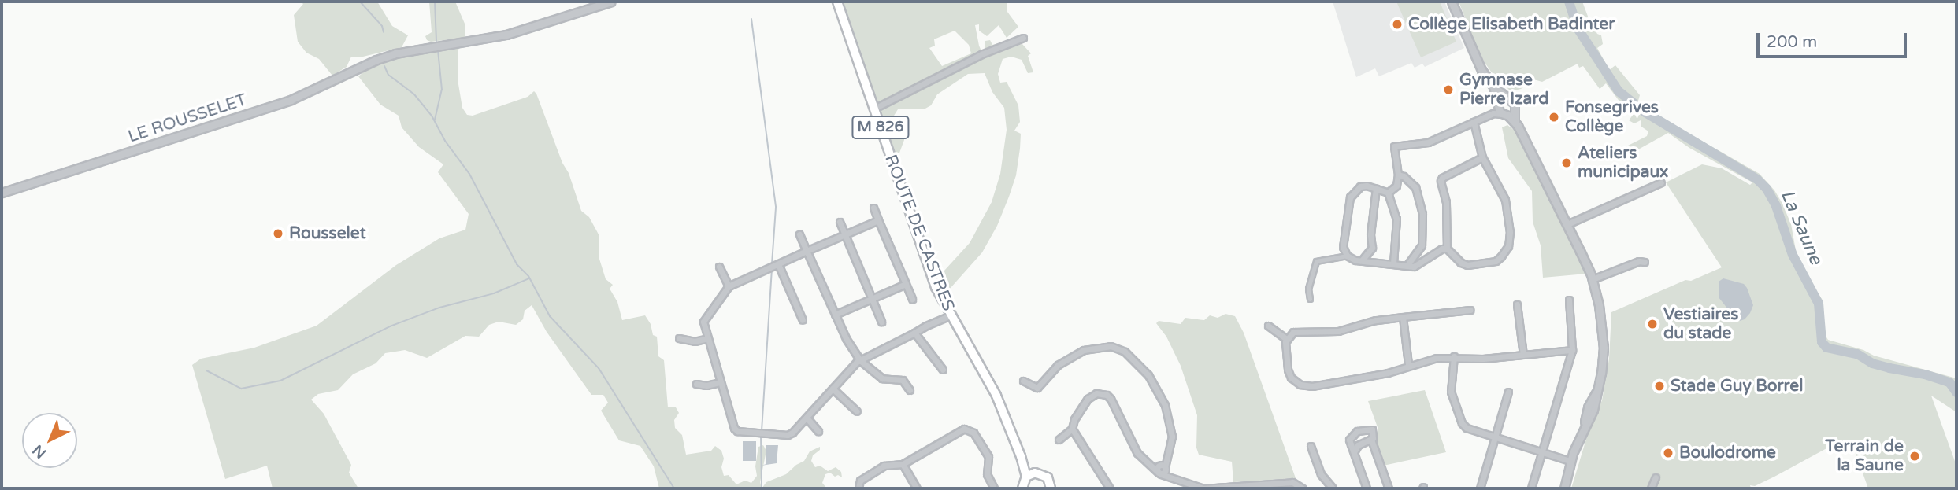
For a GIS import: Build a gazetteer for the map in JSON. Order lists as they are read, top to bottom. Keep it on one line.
{"streets":{"main road":["M 826","ROUTE DE CASTRES"],"street":["LE ROUSSELET"]},"crossings":[["M 826","ROUTE DE CASTRES"]],"water":["La Saune"],"places":["Collège Elisabeth Badinter","Gymnase Pierre Izard","Fonsegrives Collège","Ateliers municipaux","Rousselet","Vestiaires du stade","Stade Guy Borrel","Boulodrome","Terrain de la Saune"],"scale_bar":"200 m","north":"bottom left"}
